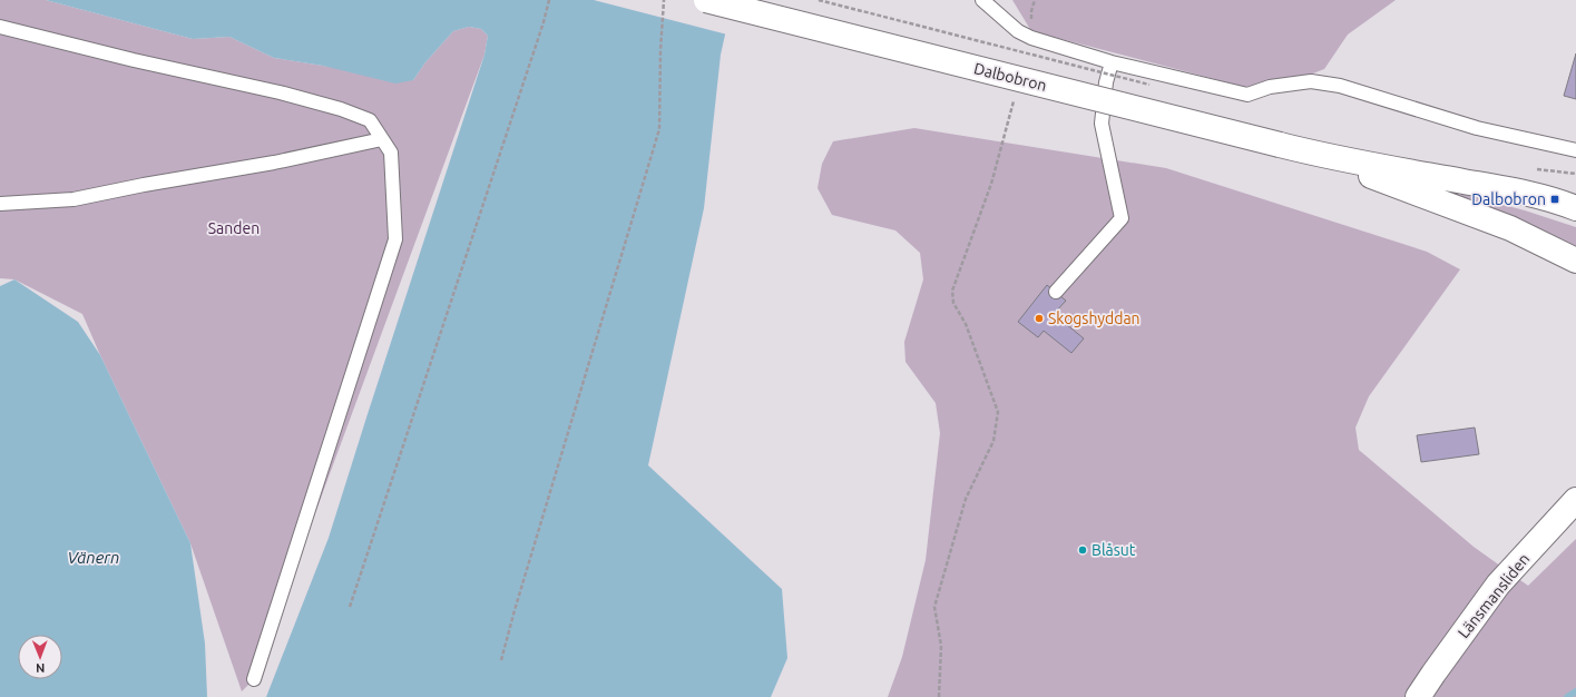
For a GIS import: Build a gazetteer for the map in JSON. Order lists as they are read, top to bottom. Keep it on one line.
{"streets":{"main road":["Dalbobron","Länsmansliden"]},"water":["Vänern"],"parks":["Sanden"],"places":{"transit":["Dalbobron"],"other":["Skogshyddan","Blåsut"]},"north":"bottom"}
